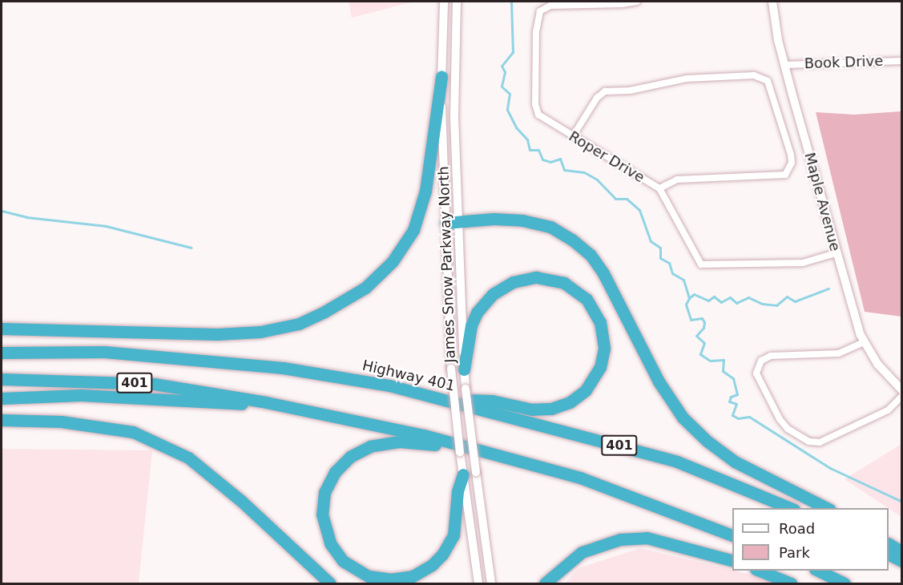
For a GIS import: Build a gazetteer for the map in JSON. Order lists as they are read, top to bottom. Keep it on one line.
{"streets":{"highway":["Highway 401","401"],"main road":["Maple Avenue","James Snow Parkway North"],"street":["Book Drive","Roper Drive"]},"crossings":[["Book Drive","Maple Avenue"],["Roper Drive","Maple Avenue"]],"legend":["Road","Park"]}
